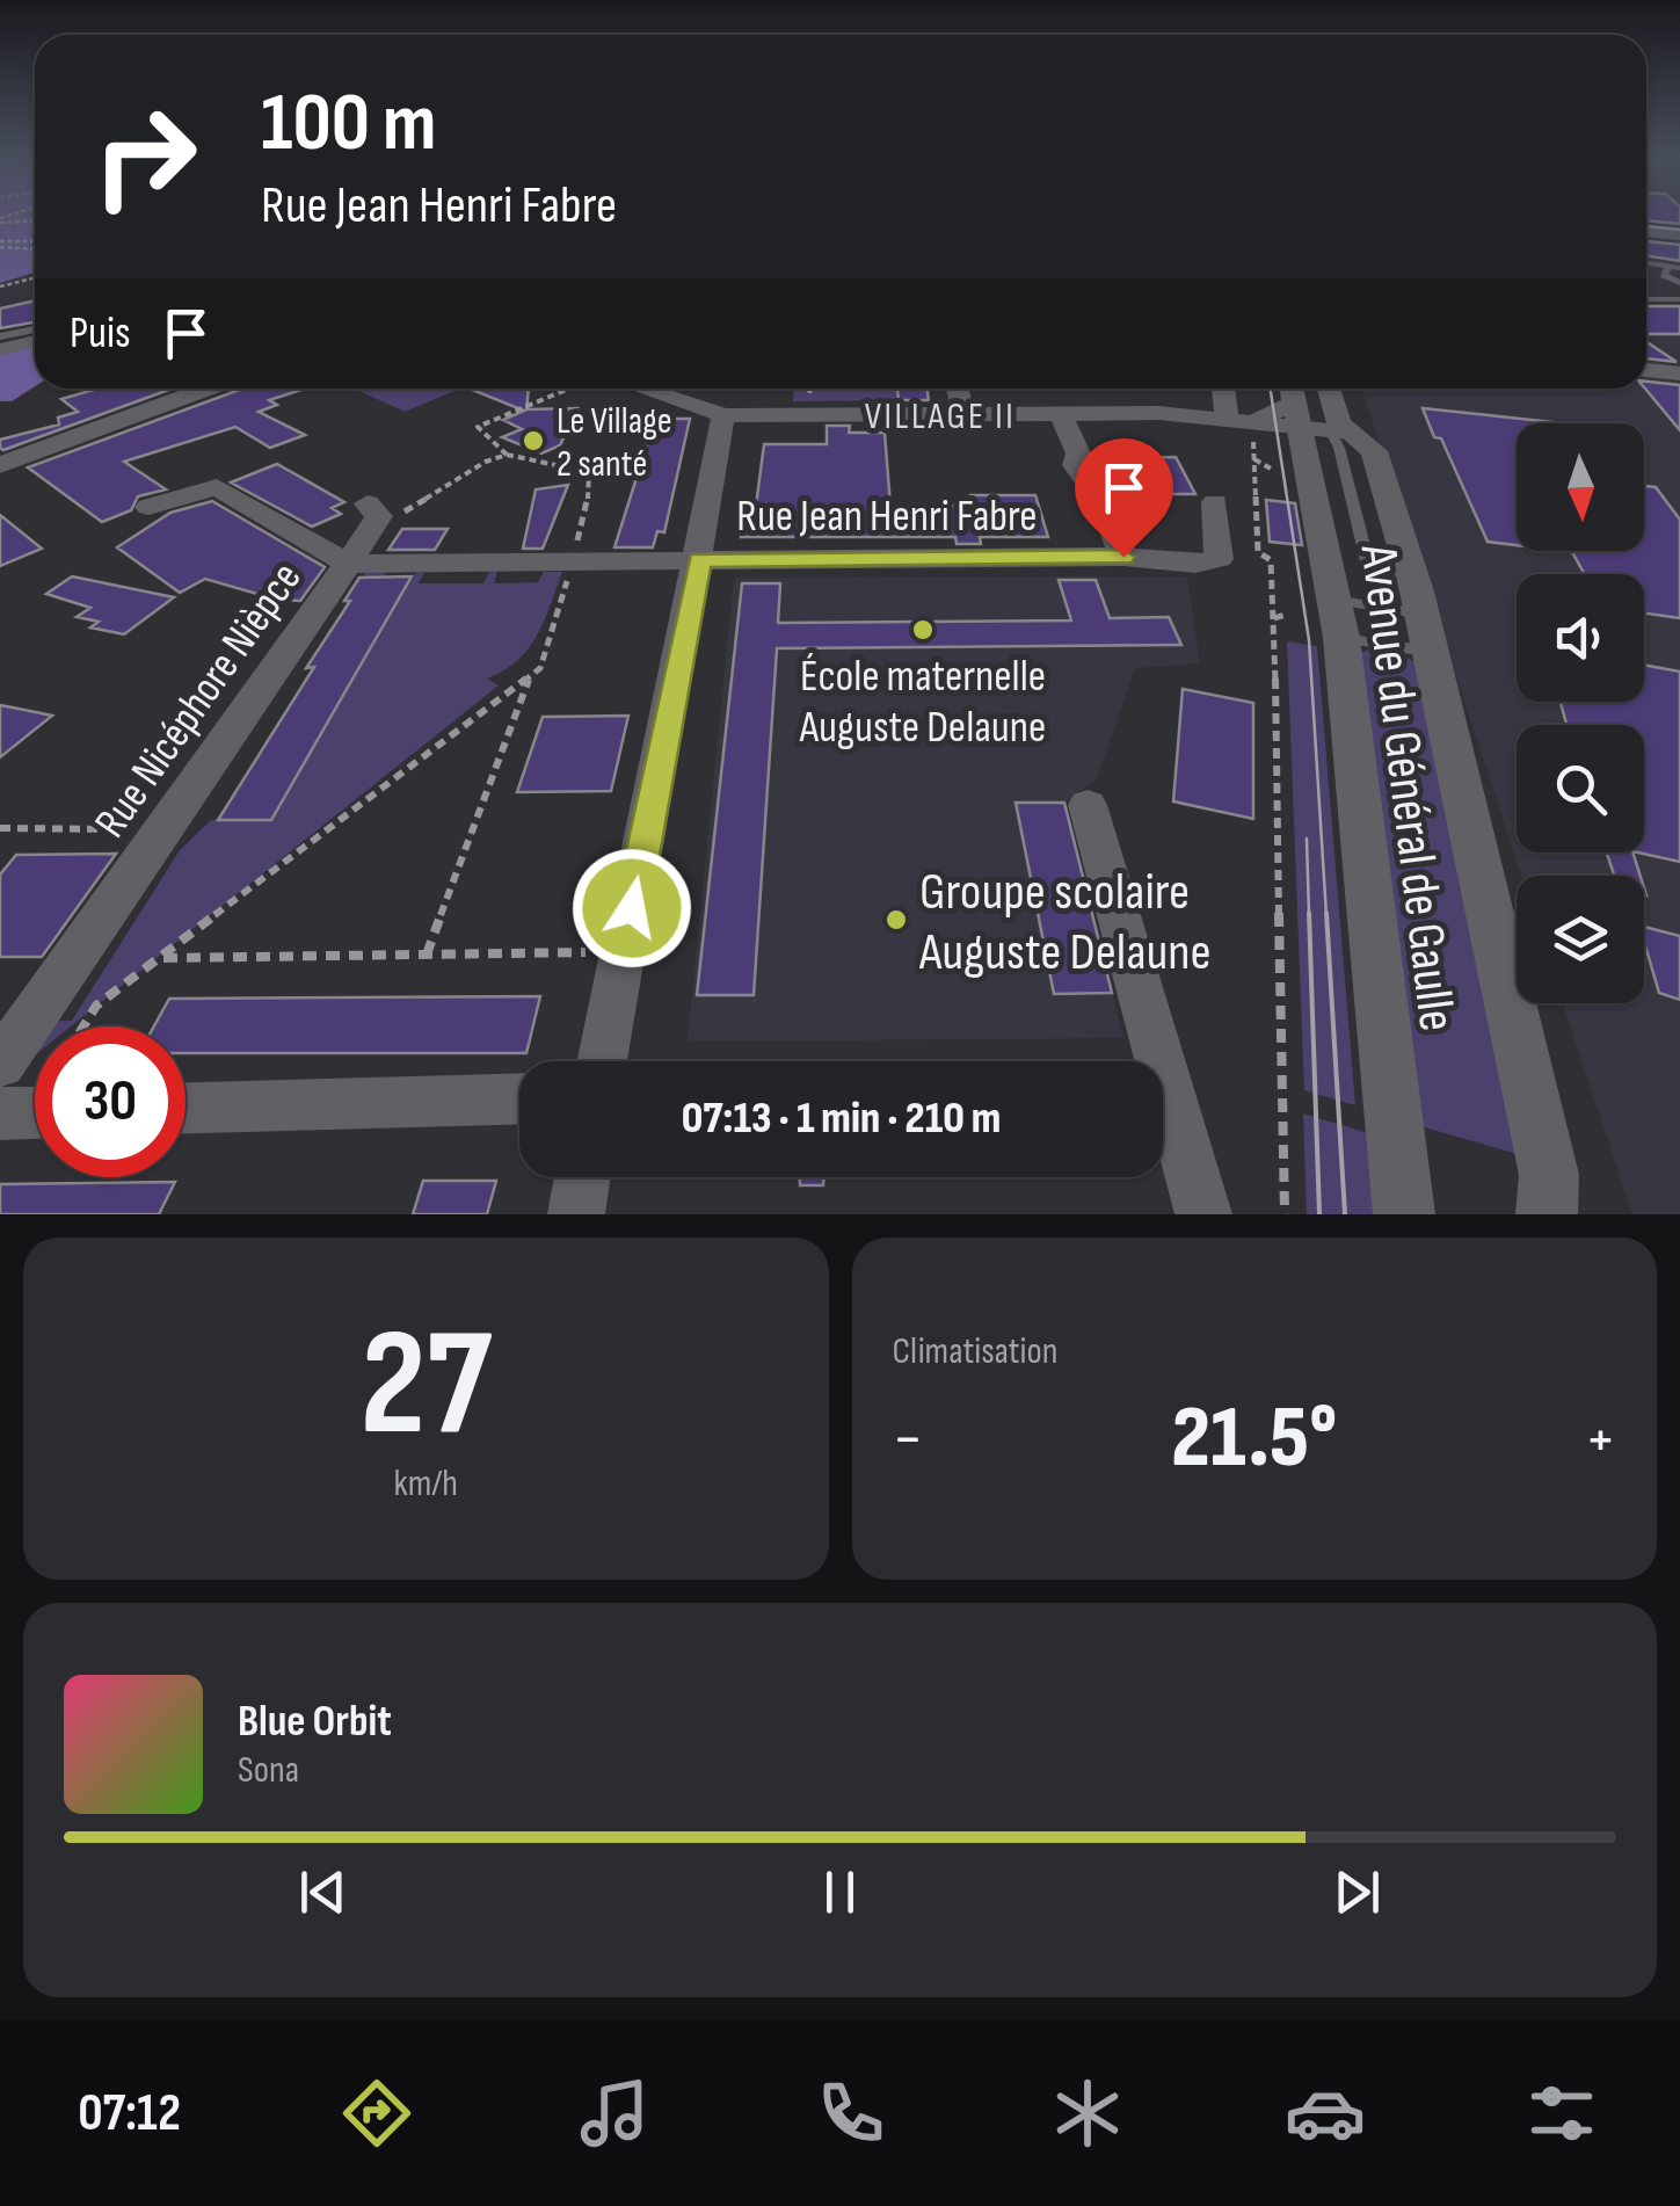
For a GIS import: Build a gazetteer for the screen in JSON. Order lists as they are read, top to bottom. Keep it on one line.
{"streets":{"main road":["Avenue du Général de Gaulle"],"street":["Rue Jean Henri Fabre","Rue Nicéphore Nièpce"]},"crossings":[["Rue Jean Henri Fabre","Rue Nicéphore Nièpce"]],"districts":["VILLAGE II"],"places":["Le Village 2 santé","École maternelle Auguste Delaune","Groupe scolaire Auguste Delaune"],"north":"bottom","page":{"turn":["100 m","Rue Jean Henri Fabre"],"then":"Puis","limit":"30","trip":"07:13 · 1 min · 210 m","tile":[["27","km/h"],"Climatisation"],"heat":["−","21.5°","+"],"song":["Blue Orbit","Sona"],"tabs":"07:12"}}
